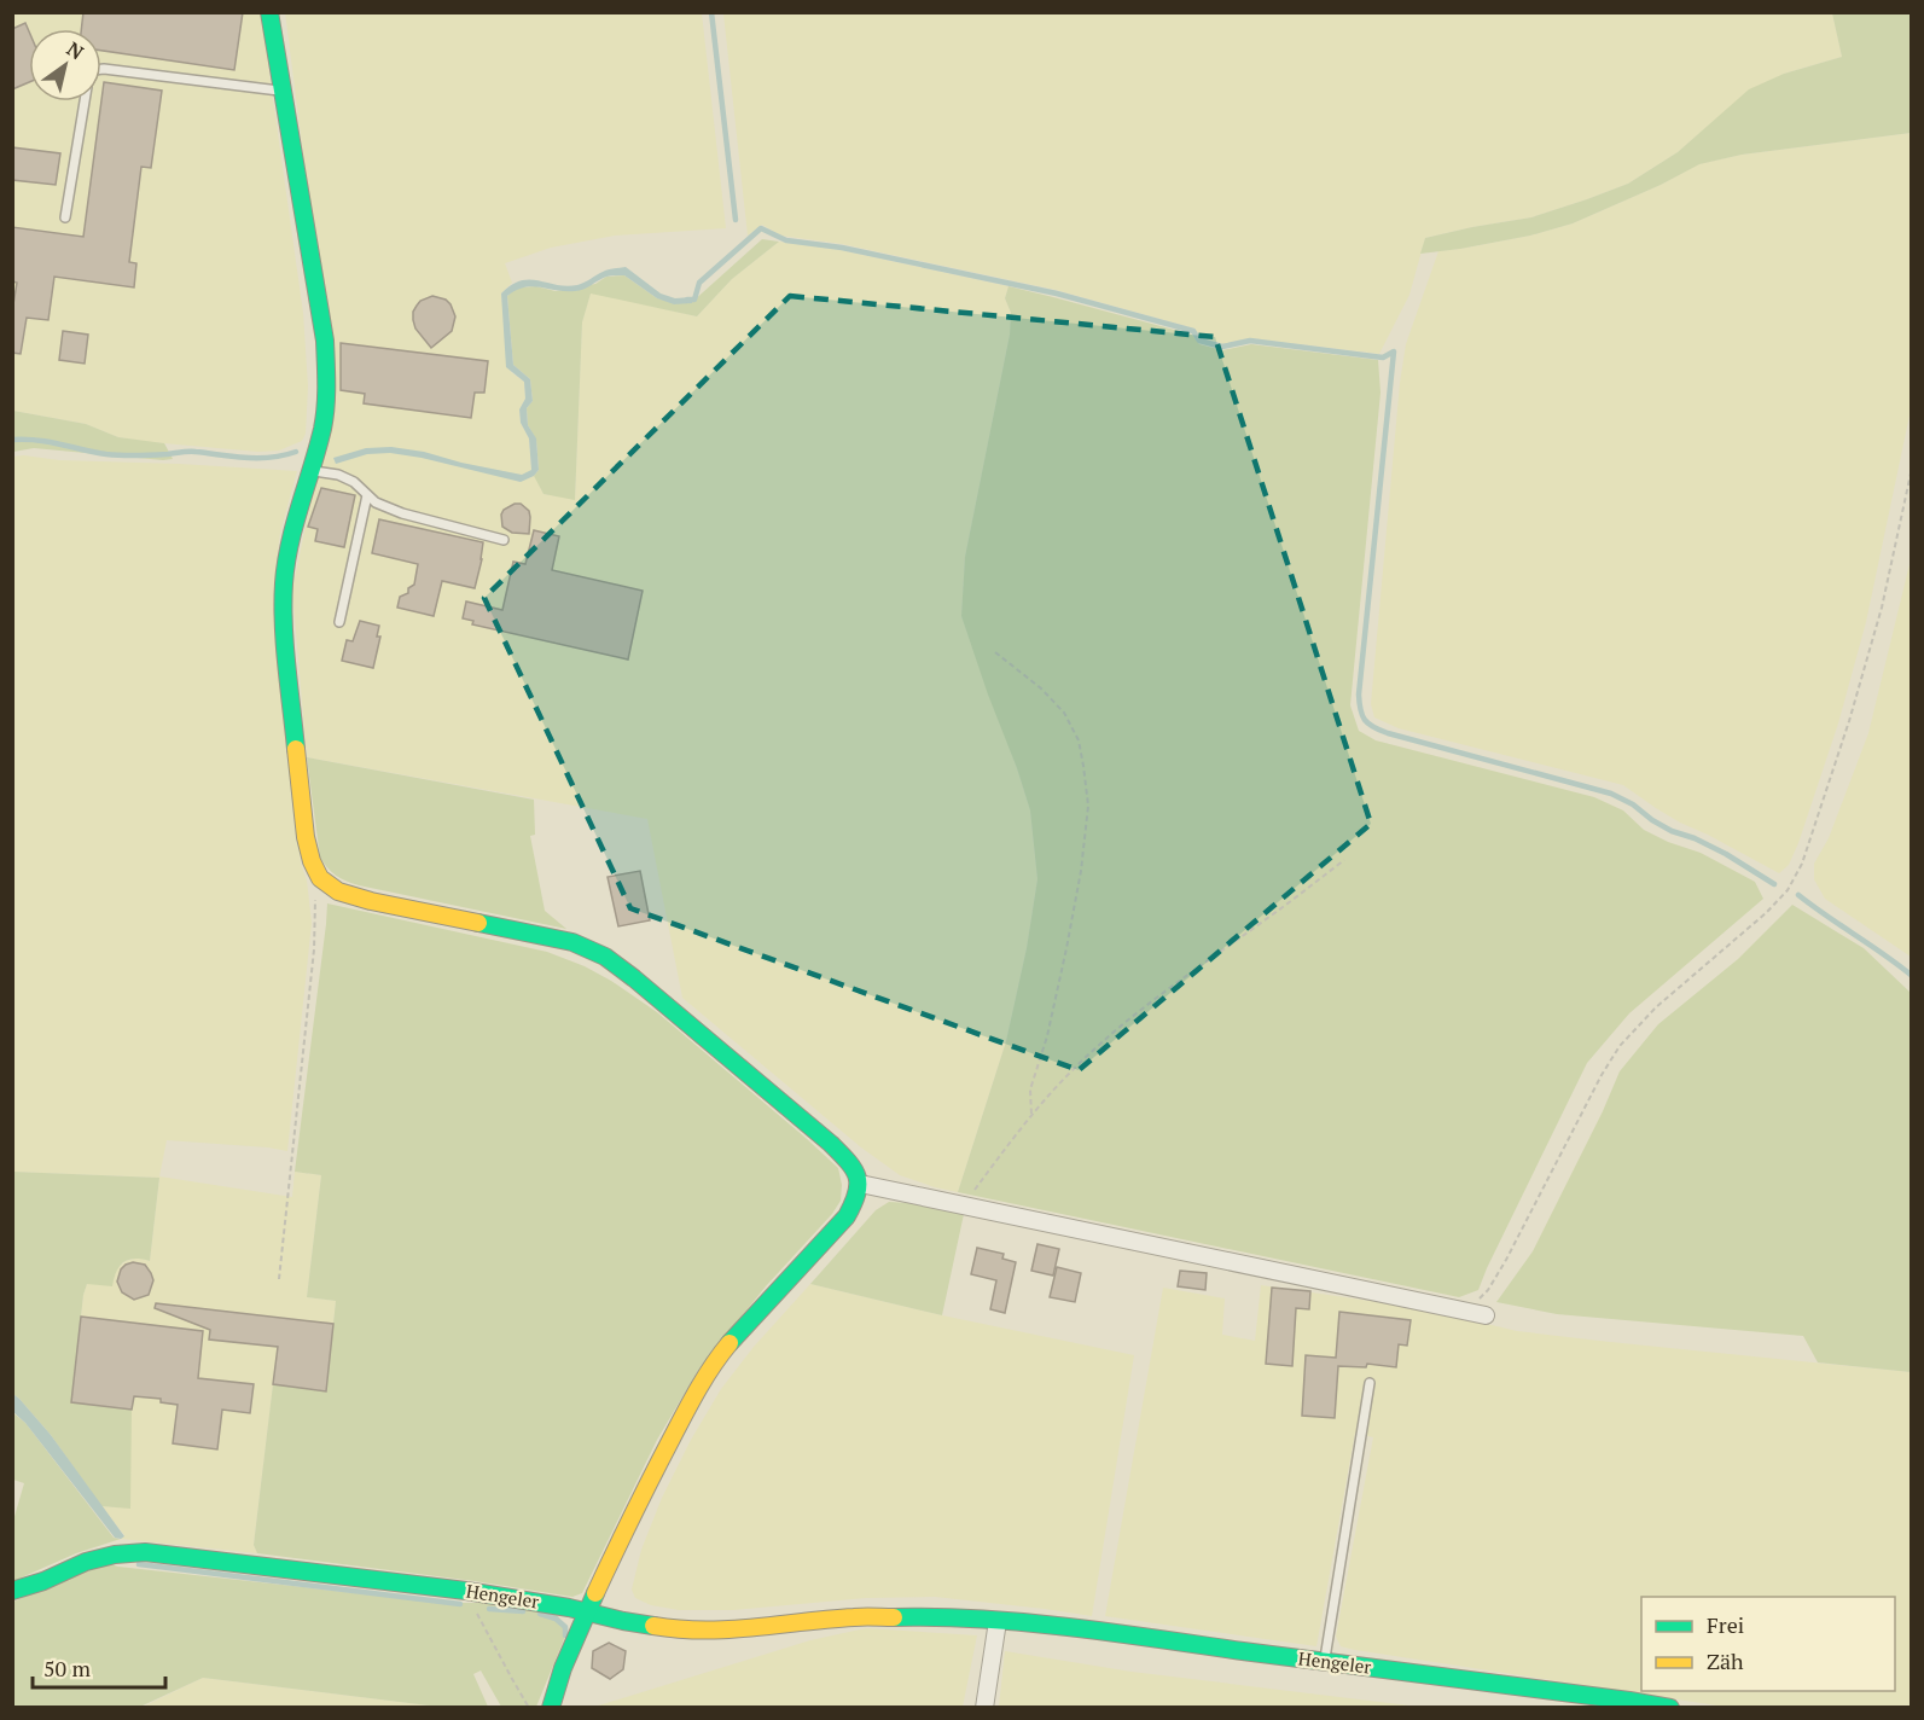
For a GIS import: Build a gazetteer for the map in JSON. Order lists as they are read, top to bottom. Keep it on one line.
{"streets":{"street":["Hengeler"]},"legend":["Frei","Zäh"],"scale_bar":"50 m","north":"top right"}
